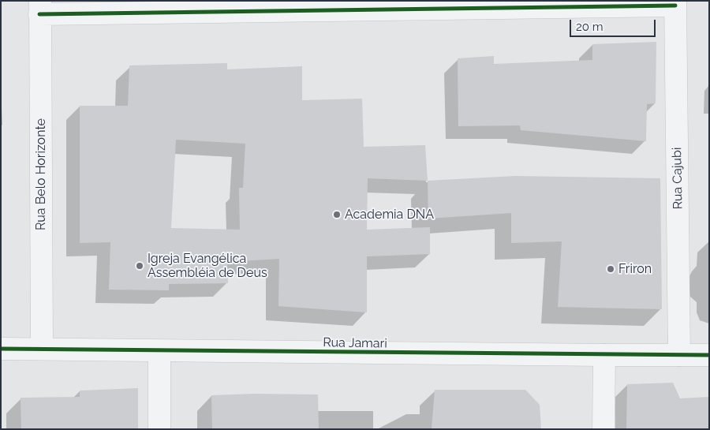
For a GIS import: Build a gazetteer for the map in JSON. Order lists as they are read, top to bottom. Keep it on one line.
{"streets":{"street":["Rua Belo Horizonte","Rua Cajubi","Rua Jamari"]},"crossings":[["Rua Belo Horizonte","Rua Jamari"],["Rua Cajubi","Rua Jamari"]],"places":["Academia DNA","Igreja Evangélica Assembléia de Deus","Friron"],"scale_bar":"20 m"}
